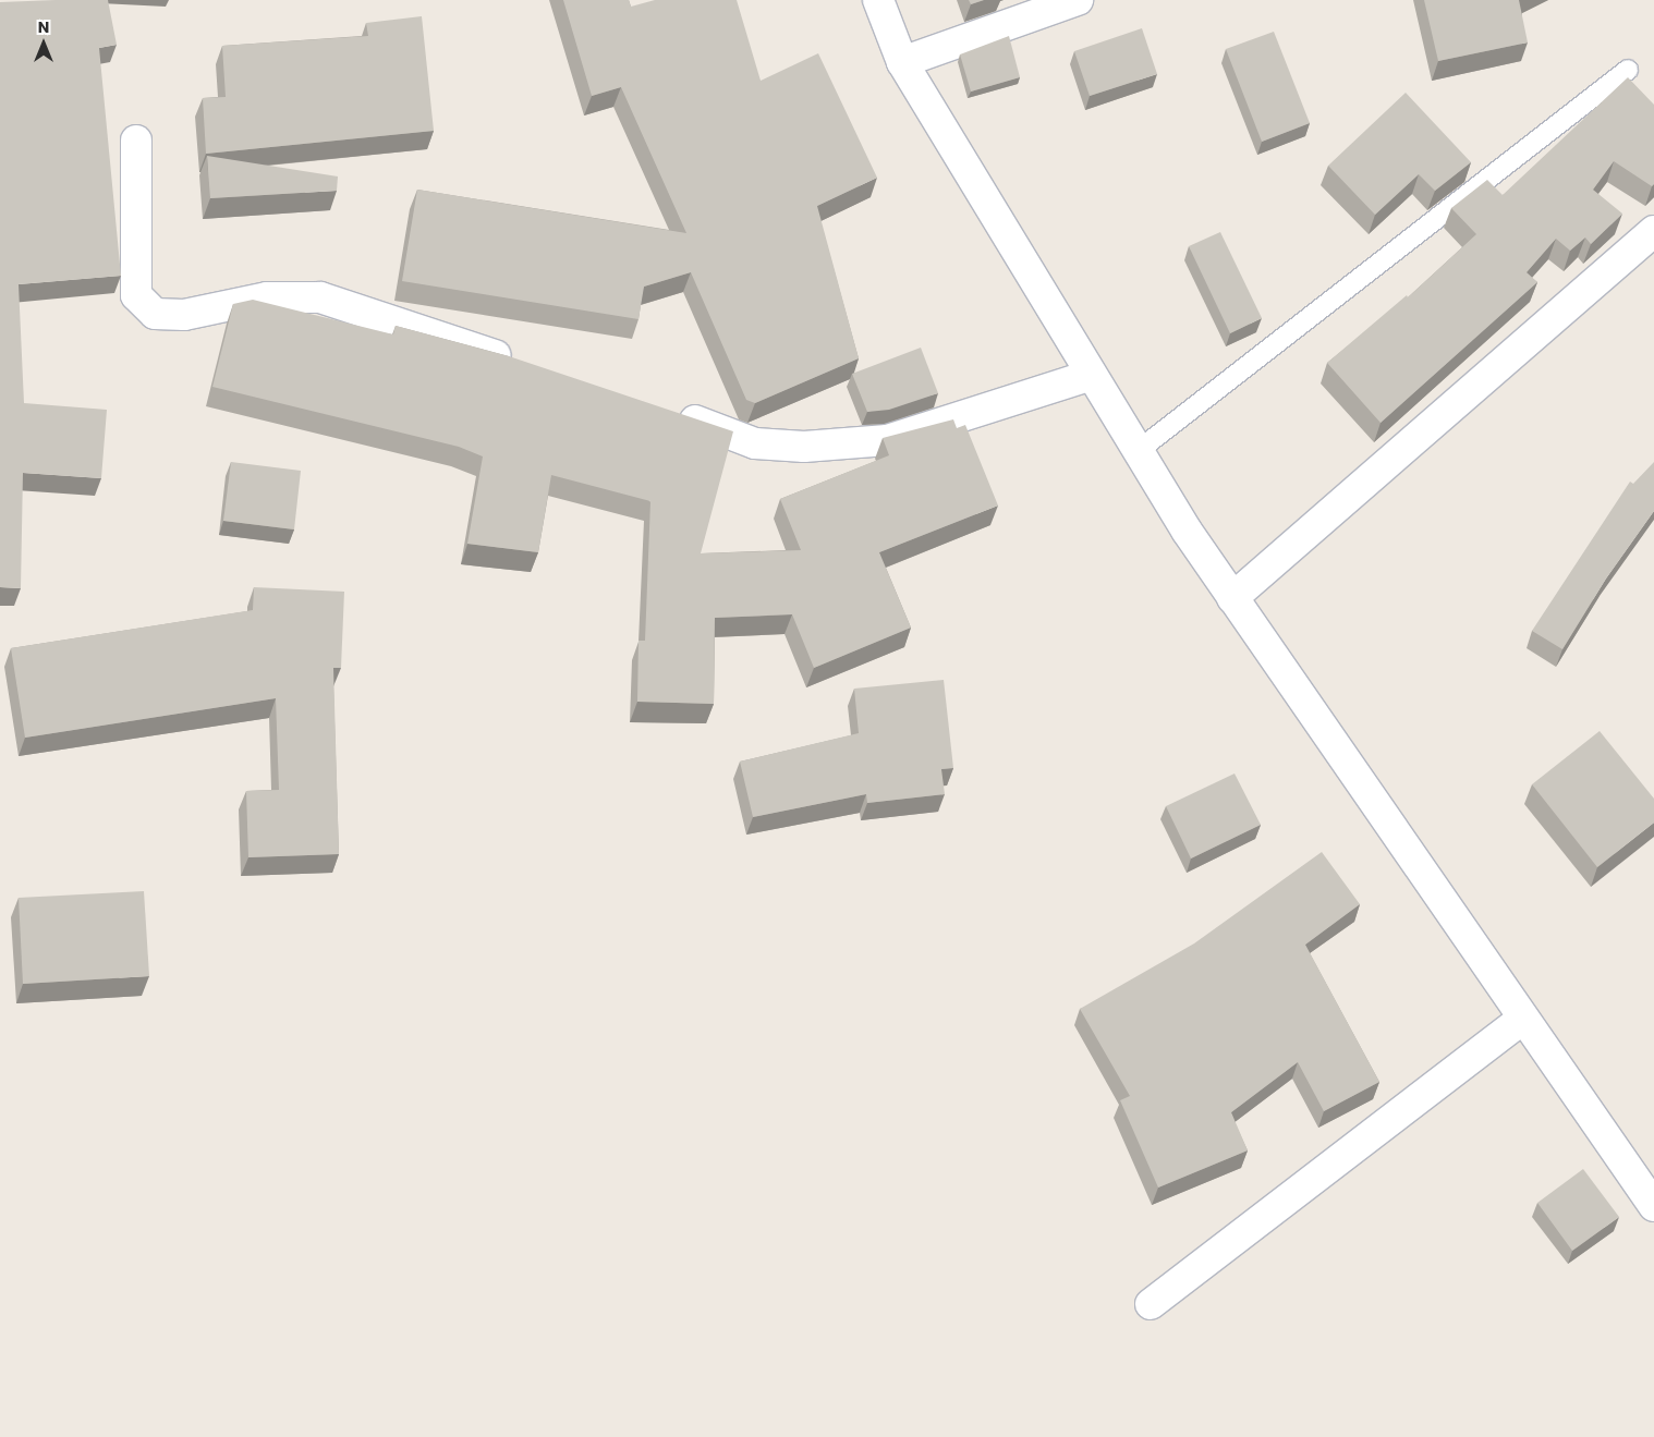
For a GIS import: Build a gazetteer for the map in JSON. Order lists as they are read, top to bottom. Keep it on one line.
{"north":"top"}
